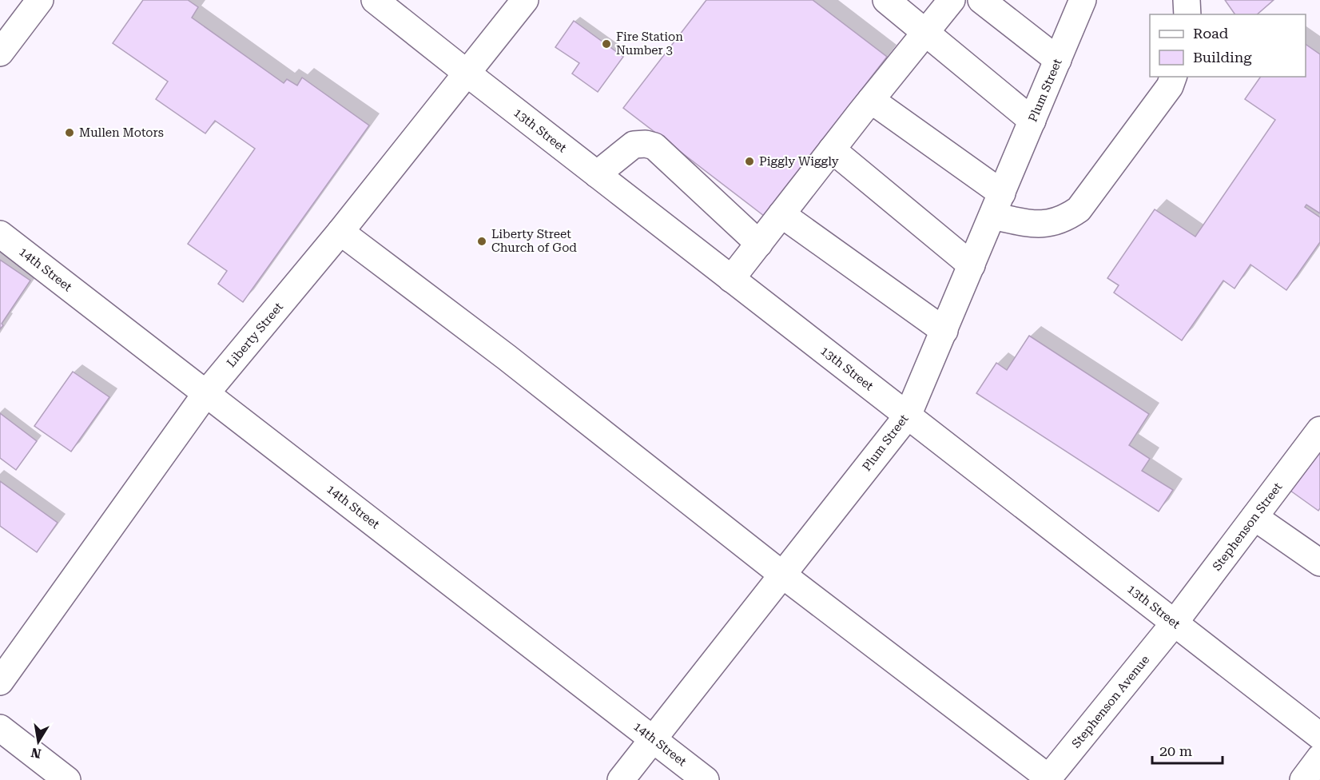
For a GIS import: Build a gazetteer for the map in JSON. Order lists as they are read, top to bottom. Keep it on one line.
{"streets":{"street":["Plum Street","13th Street","14th Street","Liberty Street","Stephenson Street","Stephenson Avenue"]},"crossings":[["Plum Street","13th Street"],["Plum Street","14th Street"],["13th Street","Liberty Street"],["13th Street","Stephenson Street"],["13th Street","Stephenson Avenue"],["14th Street","Liberty Street"],["Stephenson Street","Stephenson Avenue"]],"places":["Fire Station Number 3","Mullen Motors","Piggly Wiggly","Liberty Street Church of God"],"legend":["Road","Building"],"scale_bar":"20 m","north":"bottom"}
